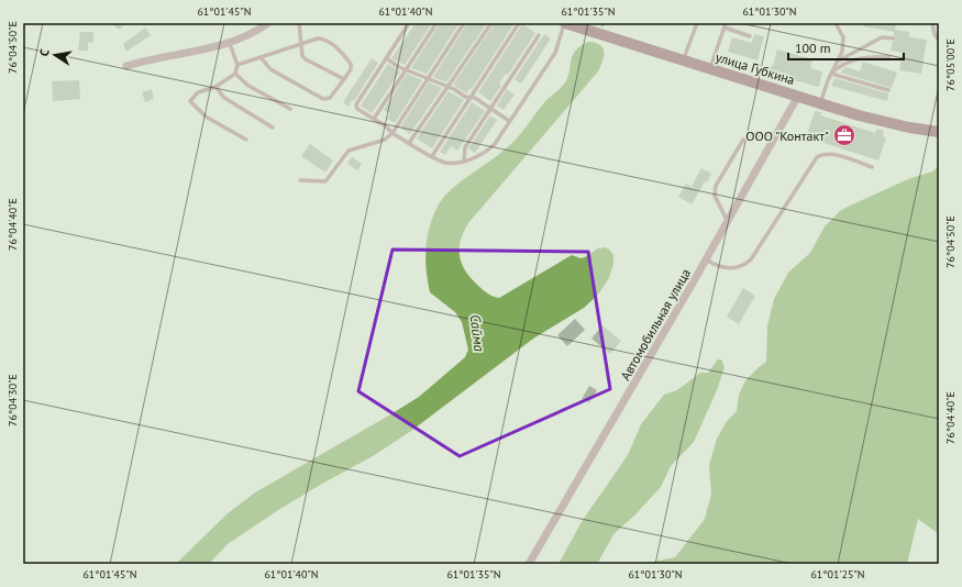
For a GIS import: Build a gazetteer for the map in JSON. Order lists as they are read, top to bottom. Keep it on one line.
{"streets":{"street":["улица Губкина","Автомобильная улица"]},"crossings":[["улица Губкина","Автомобильная улица"]],"water":["Сайма"],"places":{"office":["ООО \"Контакт\""]},"scale_bar":"100 m","north":"left","coordinates":["61°01'45\"N","61°01'40\"N","61°01'35\"N","61°01'30\"N","76°04'50\"E","76°05'00\"E","76°04'40\"E","76°04'30\"E","61°01'25\"N"]}
